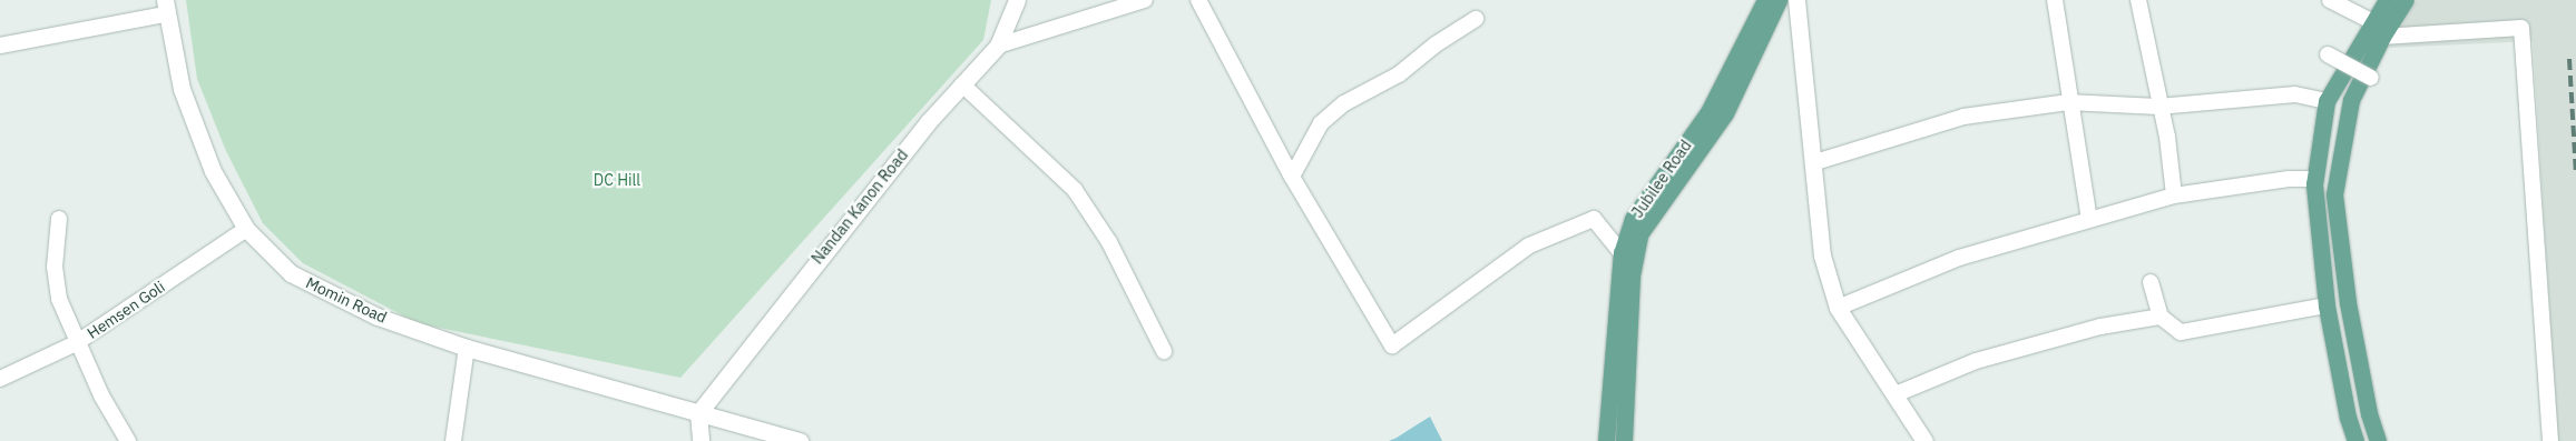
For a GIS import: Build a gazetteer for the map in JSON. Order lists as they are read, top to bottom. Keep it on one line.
{"streets":{"main road":["Jubilee Road","Nandan Kanon Road","Momin Road"],"street":["Hemsen Goli"]},"crossings":[["Nandan Kanon Road","Momin Road"],["Momin Road","Hemsen Goli"]],"parks":["DC Hill"]}
